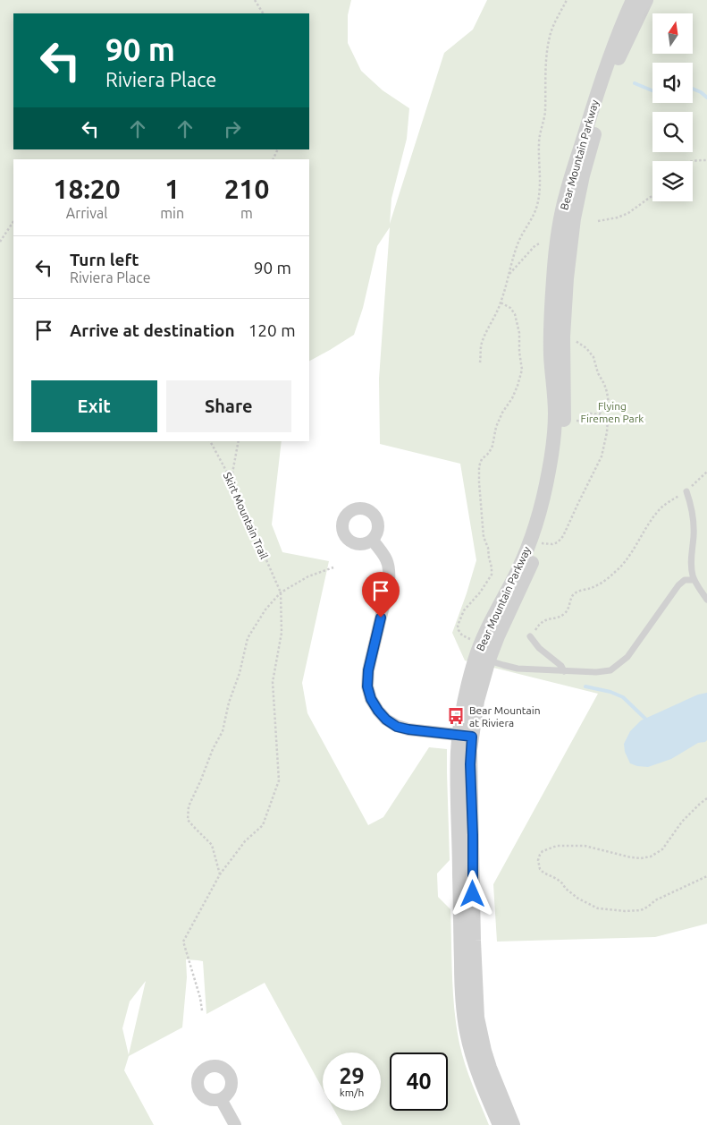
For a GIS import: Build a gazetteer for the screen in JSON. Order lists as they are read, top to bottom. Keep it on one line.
{"streets":{"street":["Bear Mountain Parkway"],"path":["Skirt Mountain Trail"]},"parks":["Flying Firemen Park"],"places":{"bus stop":["Bear Mountain at Riviera"]},"north":"top","page":{"turn":["90 m","Riviera Place"],"eta":["18:20","Arrival","1","min","210","m"],"list":[{"name":"Turn left","note":"Riviera Place","value":"90 m"},{"name":"Arrive at destination","value":"120 m"}],"buttons":["Exit","Share"],"speed":"29 km/h","limit":"40"}}
